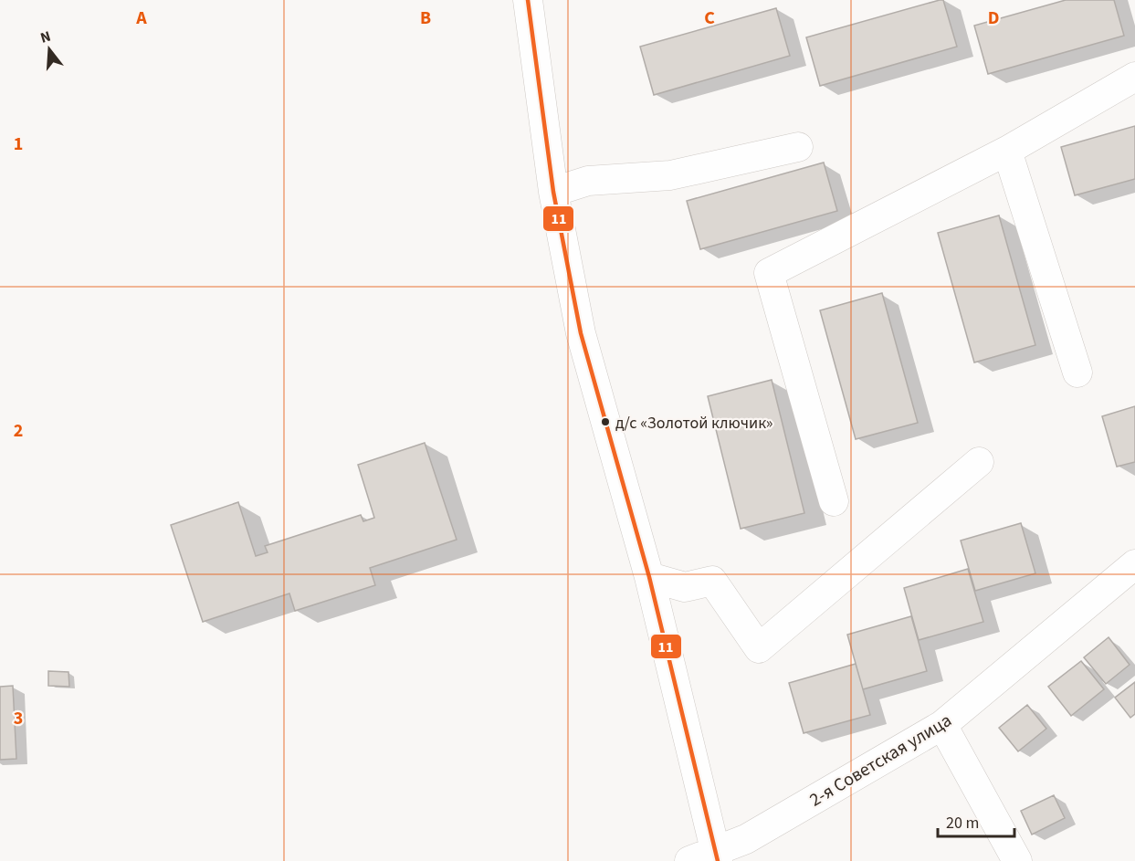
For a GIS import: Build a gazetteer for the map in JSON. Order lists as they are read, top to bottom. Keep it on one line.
{"streets":{"street":["2-я Советская улица"]},"places":["д/с «Золотой ключик»"],"lines":["transit line 11"],"scale_bar":"20 m","north":"top","grid":{"columns":["A","B","C","D"],"rows":["1","2","3"]}}
